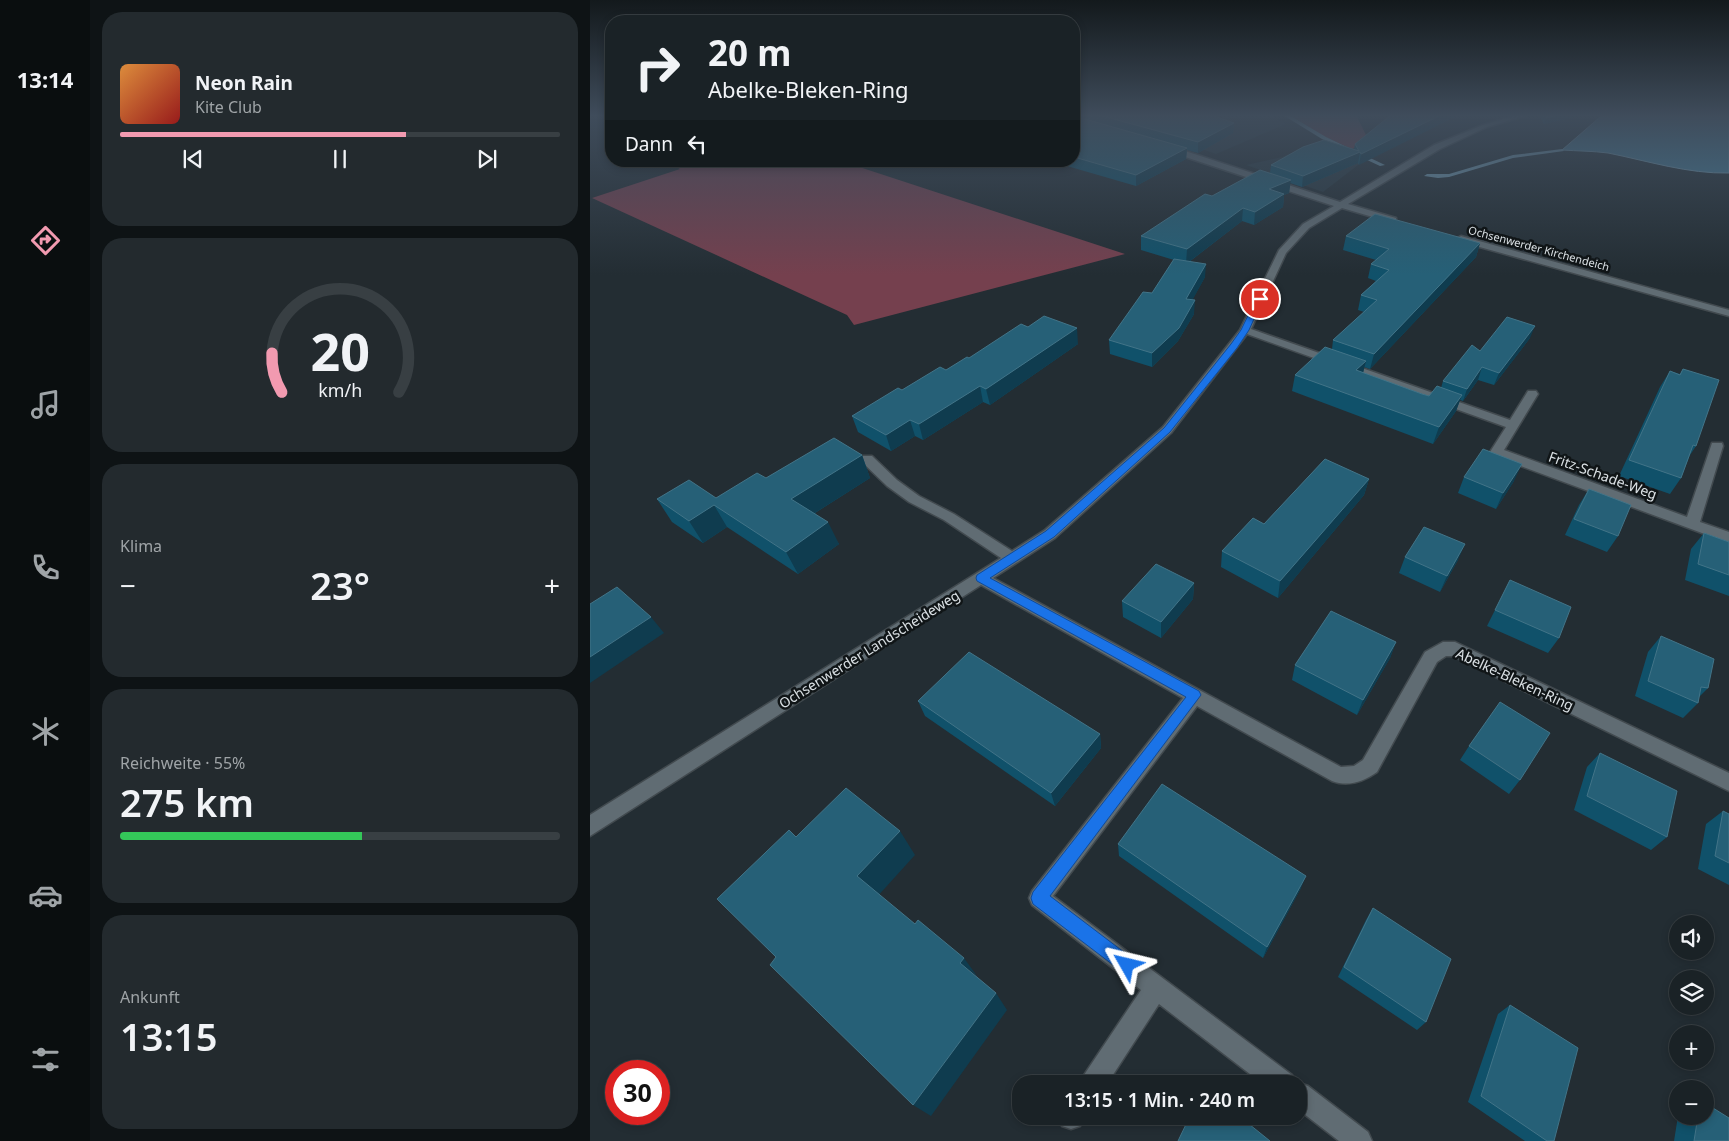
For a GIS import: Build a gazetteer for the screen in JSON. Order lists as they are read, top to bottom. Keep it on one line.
{"streets":{"street":["Ochsenwerder Kirchendeich","Fritz-Schade-Weg","Ochsenwerder Landscheideweg","Abelke-Bleken-Ring"]},"crossings":[["Ochsenwerder Landscheideweg","Abelke-Bleken-Ring"]],"page":{"tabs":"13:14","turn":["20 m","Abelke-Bleken-Ring"],"song":["Neon Rain","Kite Club"],"then":"Dann","tile":["Klima",["Reichweite · 55%","275 km"],["Ankunft","13:15"]],"heat":["−","23°","+"],"map_buttons":["+","−"],"limit":"30","trip":"13:15 · 1 Min. · 240 m","gauge":["20","km/h"]}}
